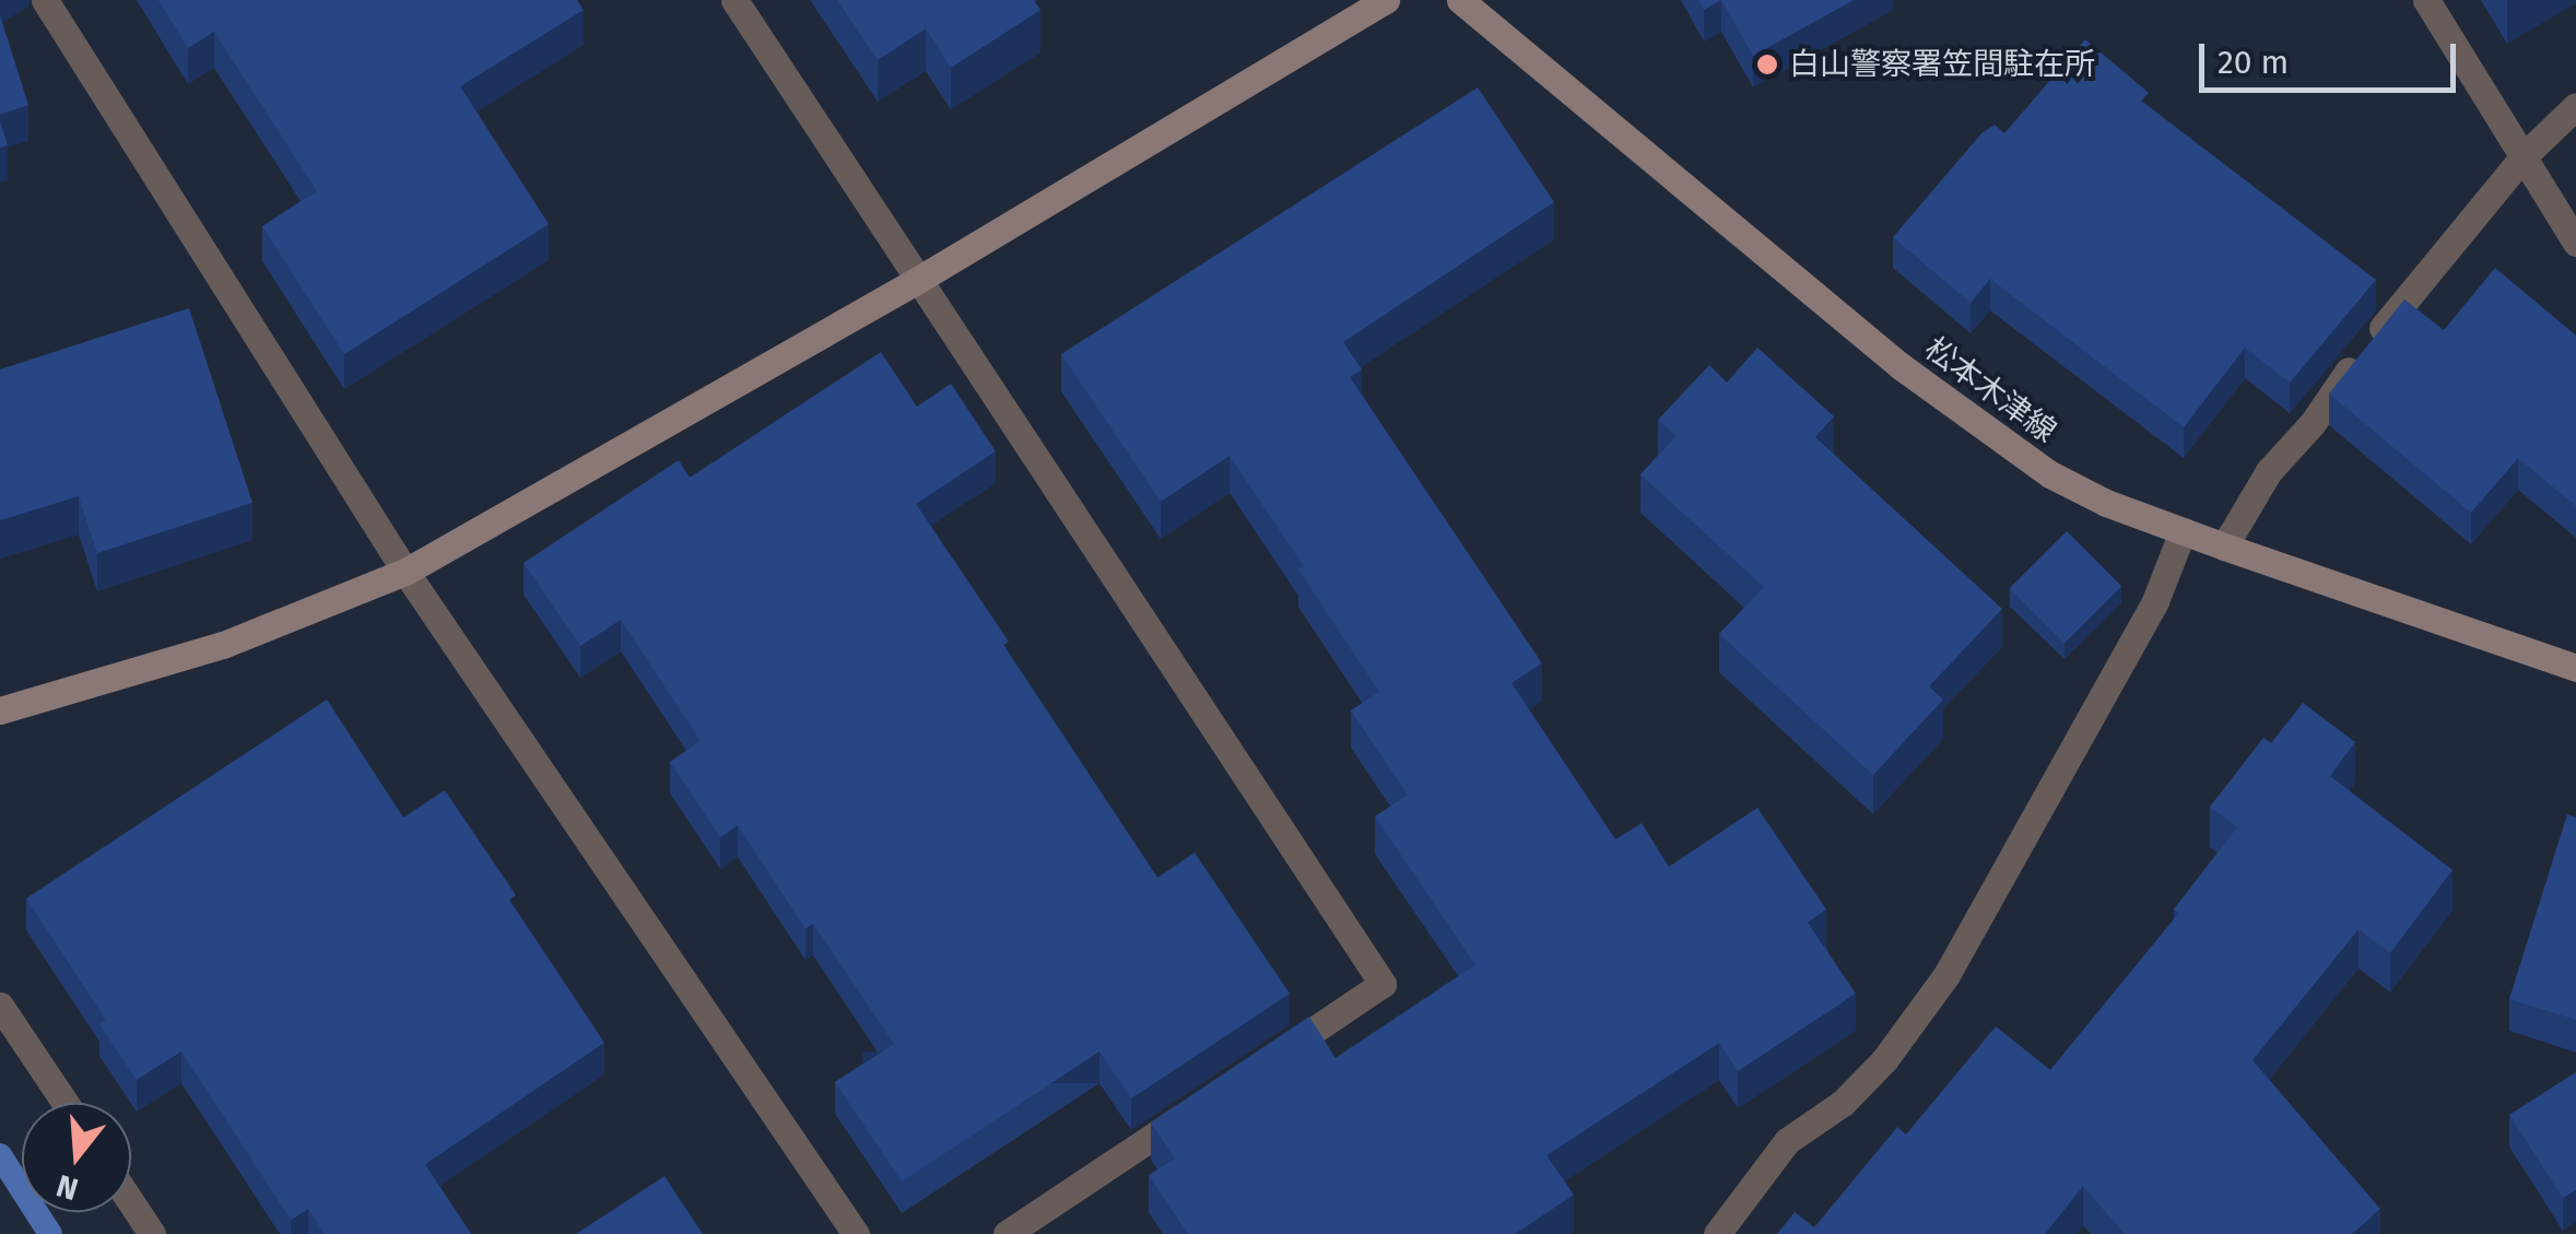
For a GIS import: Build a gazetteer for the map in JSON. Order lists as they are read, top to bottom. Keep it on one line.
{"streets":{"street":["松本木津線"]},"places":["白山警察署笠間駐在所"],"scale_bar":"20 m","north":"bottom"}
